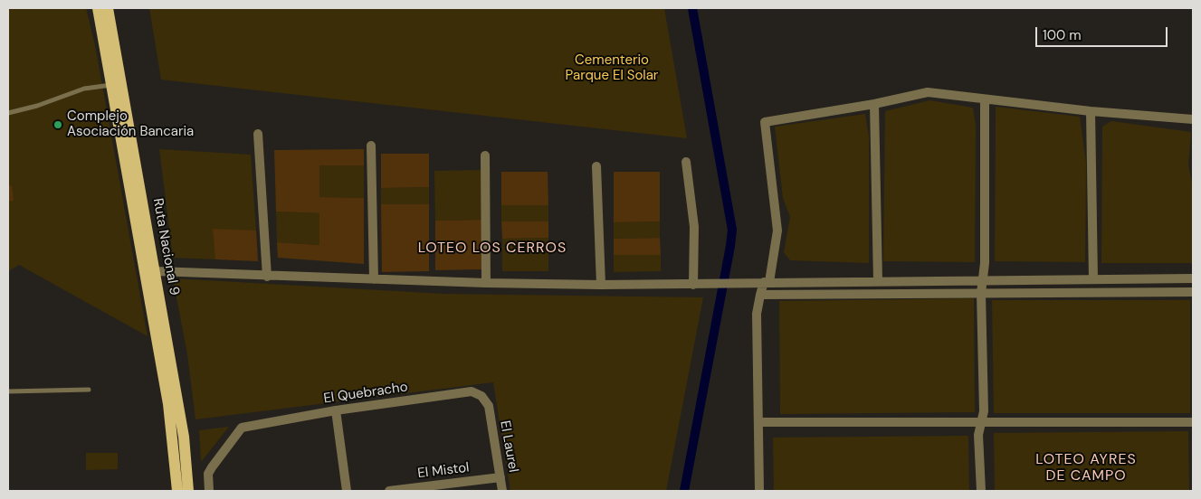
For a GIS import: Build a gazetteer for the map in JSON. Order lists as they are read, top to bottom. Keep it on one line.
{"streets":{"main road":["Ruta Nacional 9"],"street":["El Quebracho","El Laurel","El Mistol"]},"crossings":[["El Quebracho","El Laurel"],["El Laurel","El Mistol"]],"districts":["LOTEO LOS CERROS","LOTEO AYRES DE CAMPO"],"parks":["Cementerio Parque El Solar"],"places":["Complejo Asociación Bancaria"],"scale_bar":"100 m"}
